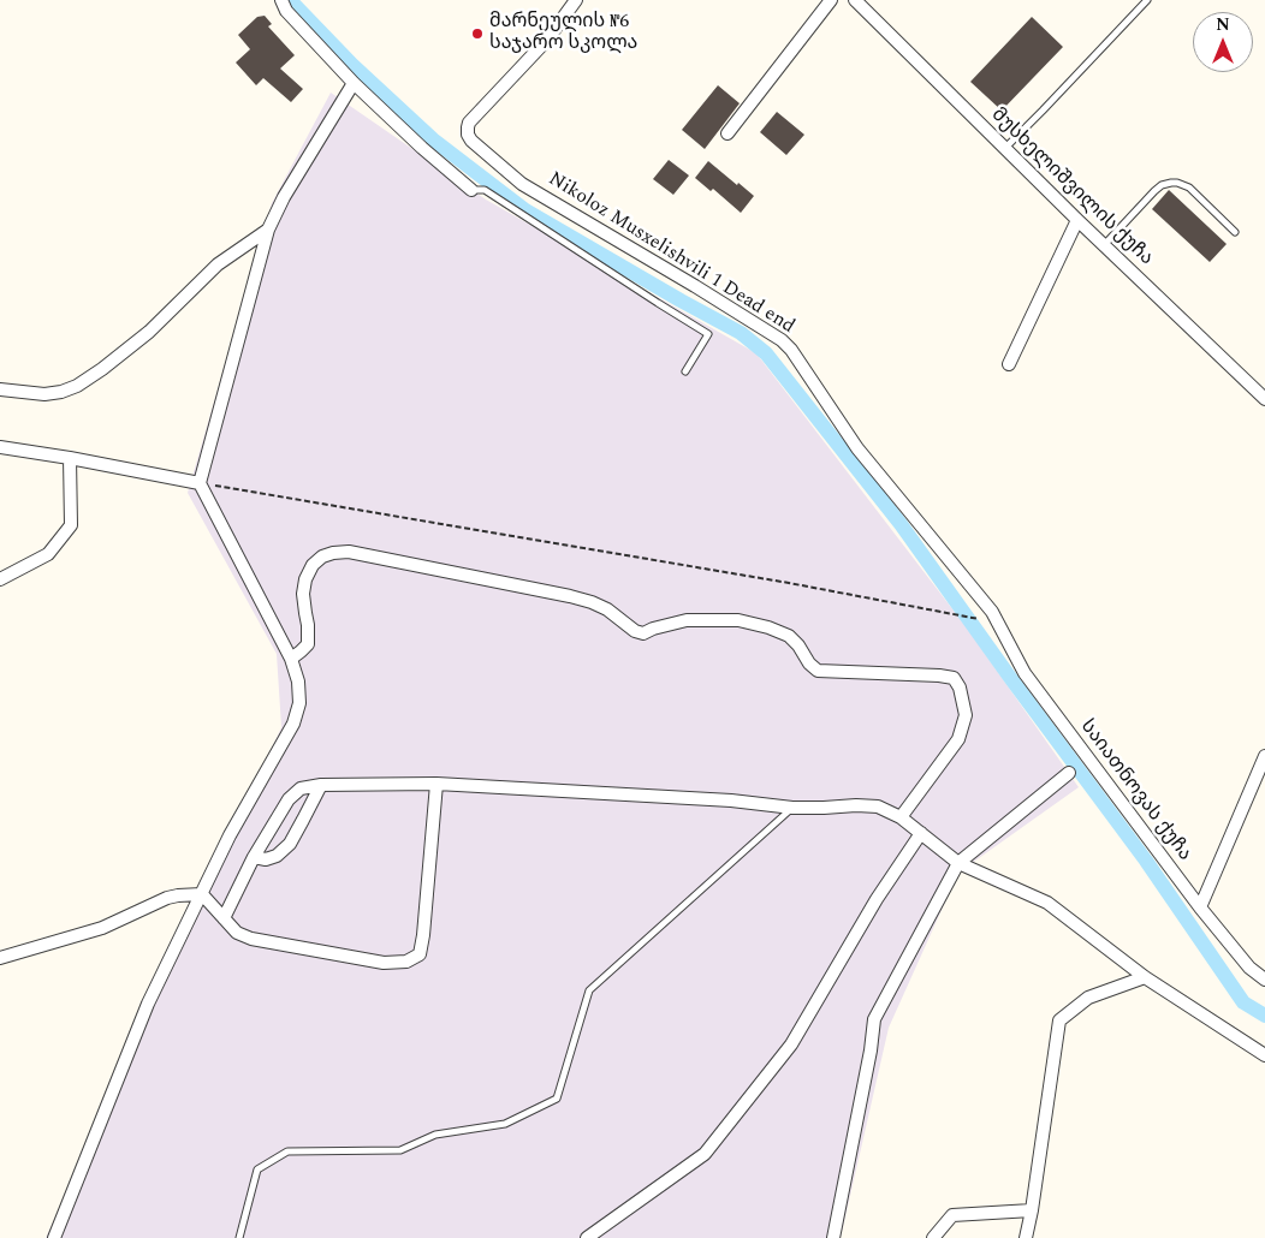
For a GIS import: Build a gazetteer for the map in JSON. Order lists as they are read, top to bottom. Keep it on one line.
{"streets":{"street":["მუსხელიშვილის ქუჩა","Nikoloz Musxelishvili 1 Dead end","საიათნოვას ქუჩა"]},"crossings":[["Nikoloz Musxelishvili 1 Dead end","საიათნოვას ქუჩა"]],"places":["მარნეულის №6 საჯარო სკოლა"],"north":"top"}
